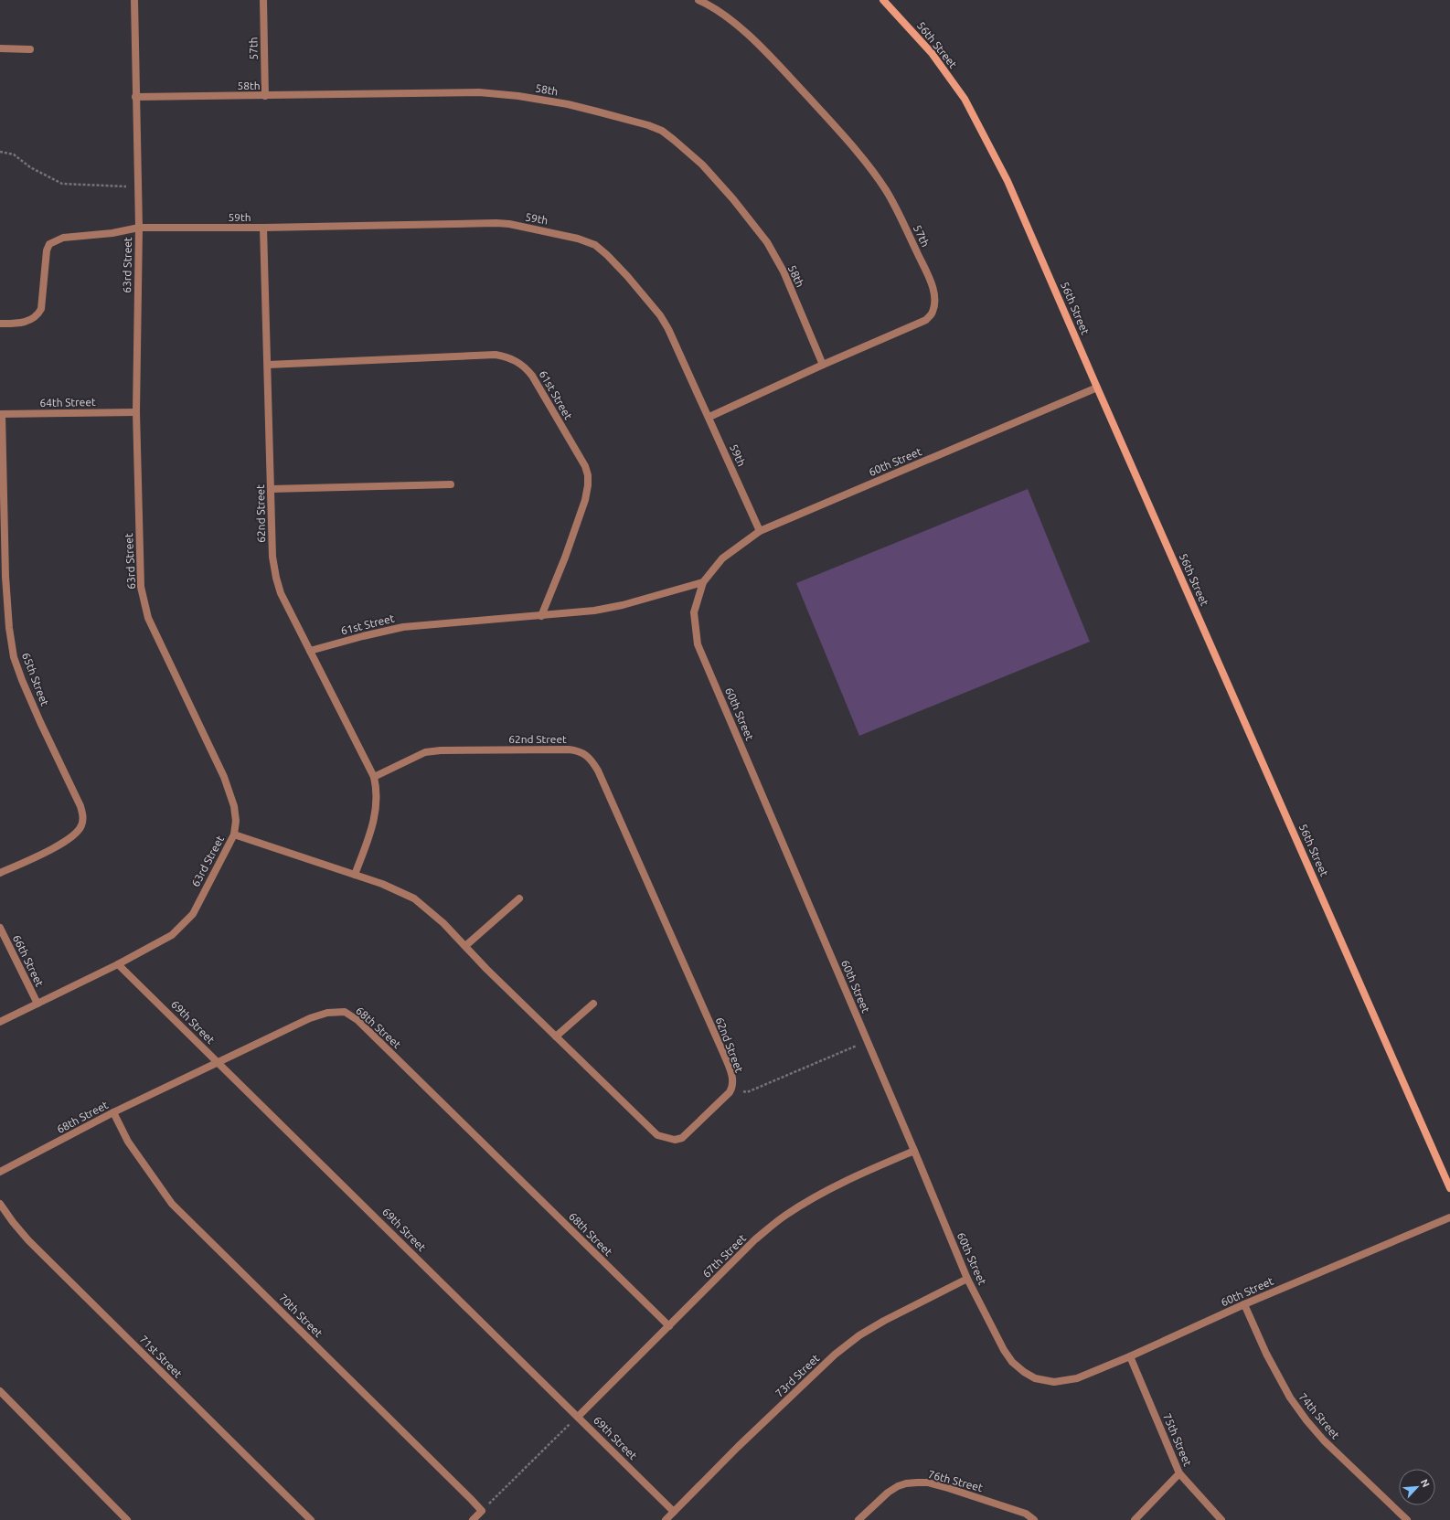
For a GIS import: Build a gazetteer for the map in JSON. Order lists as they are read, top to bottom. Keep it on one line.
{"streets":{"street":["56th Street","57th","58th","59th","63rd Street","61st Street","64th Street","60th Street","62nd Street","65th Street","66th Street","69th Street","68th Street","67th Street","70th Street","71st Street","73rd Street","74th Street","75th Street","76th Street"]},"crossings":[["56th Street","60th Street"],["57th","58th"],["57th","59th"],["58th","63rd Street"],["59th","63rd Street"],["59th","60th Street"],["59th","62nd Street"],["63rd Street","64th Street"],["63rd Street","62nd Street"],["63rd Street","66th Street"],["63rd Street","69th Street"],["61st Street","60th Street"],["61st Street","62nd Street"],["64th Street","65th Street"],["60th Street","67th Street"],["60th Street","73rd Street"],["60th Street","74th Street"],["60th Street","75th Street"],["69th Street","68th Street"],["69th Street","67th Street"],["69th Street","73rd Street"],["68th Street","67th Street"],["68th Street","70th Street"]],"north":"top right"}
